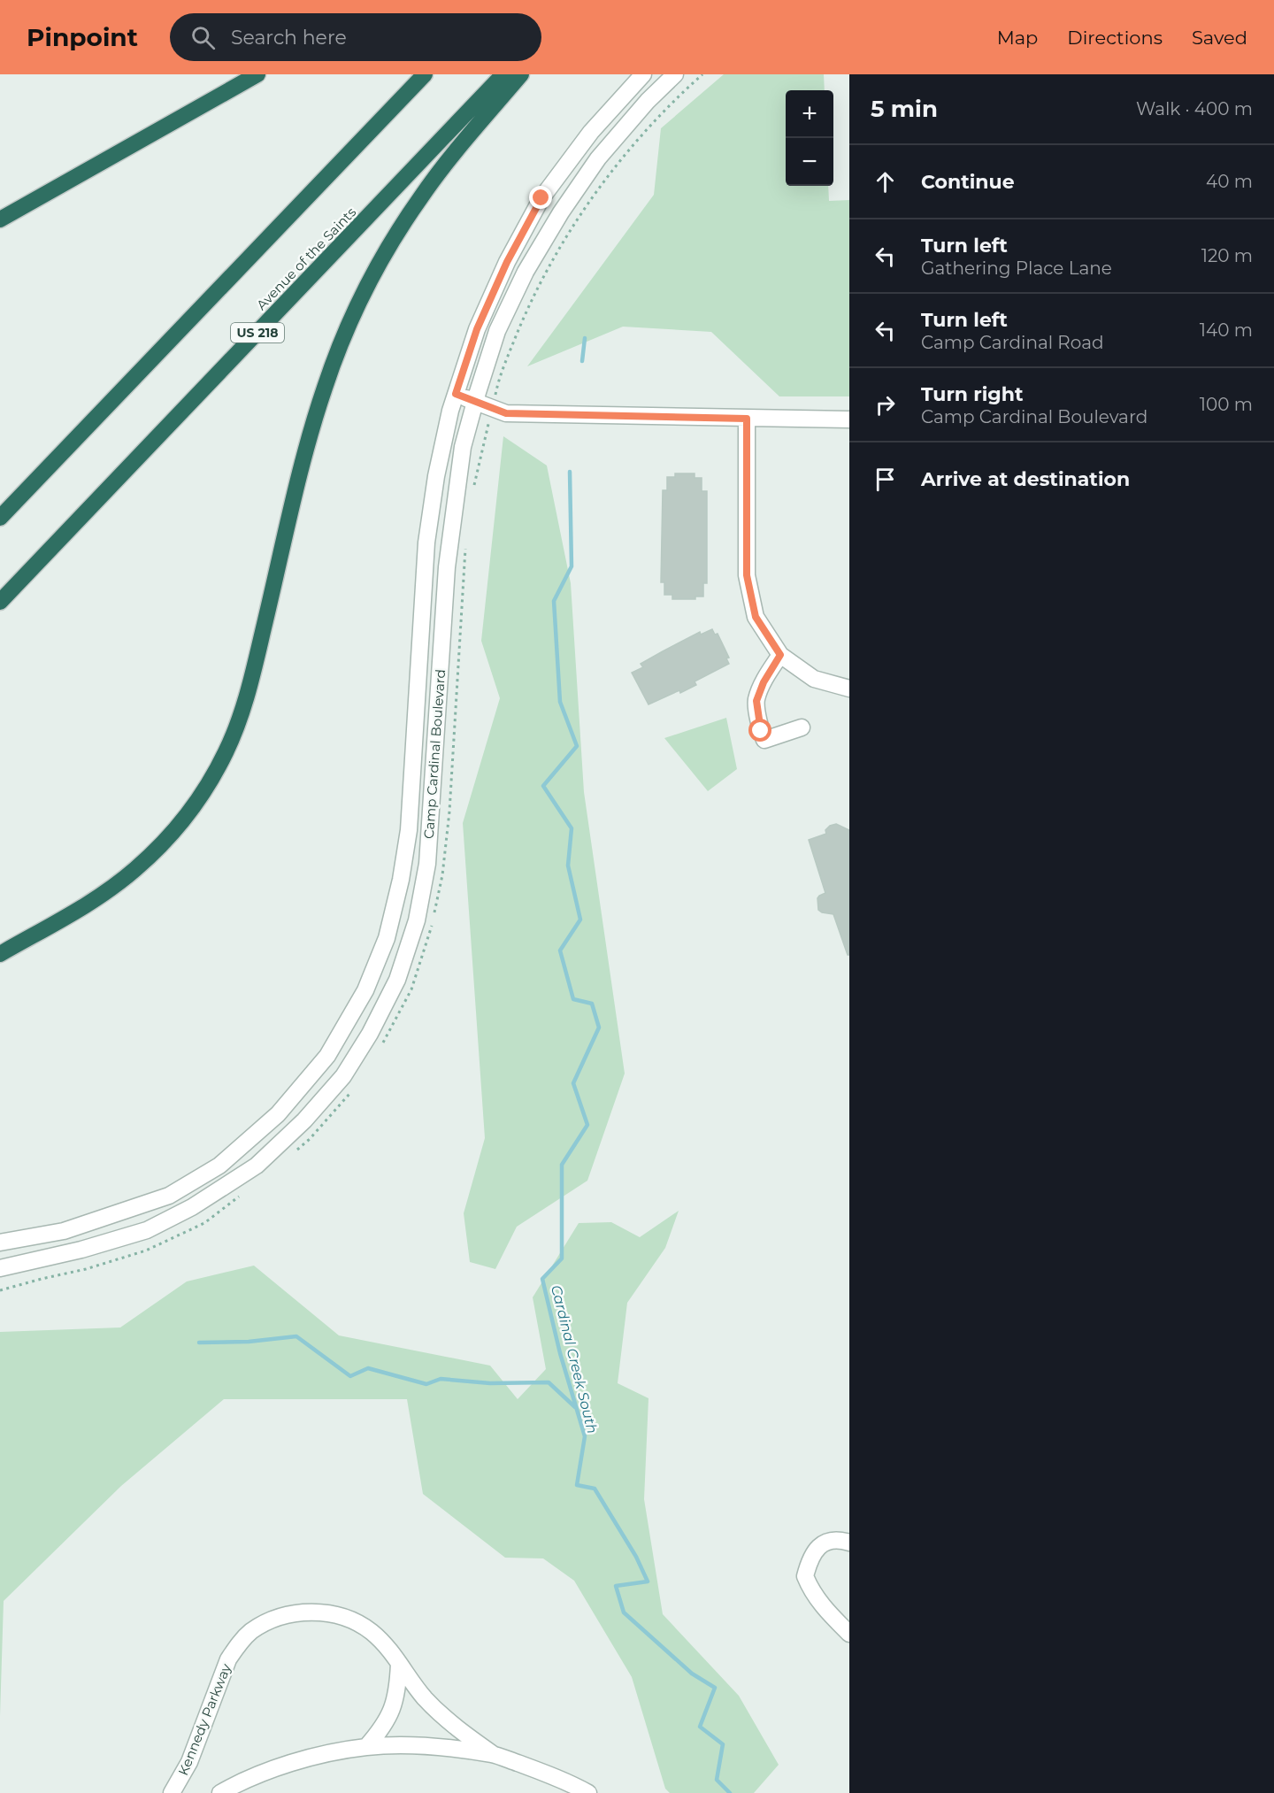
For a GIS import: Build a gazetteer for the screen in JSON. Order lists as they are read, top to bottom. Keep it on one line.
{"streets":{"highway":["Avenue of the Saints","US 218"],"street":["Camp Cardinal Boulevard","Kennedy Parkway"]},"water":["Cardinal Creek South"],"page":{"header":"Pinpoint","search":"Search here","nav":["Map","Directions","Saved"],"heading":["5 min","Walk · 400 m"],"map_buttons":["+","−"],"list":[["Continue","40 m"],["Turn left","Gathering Place Lane","120 m"],["Turn left","Camp Cardinal Road","140 m"],["Turn right","Camp Cardinal Boulevard","100 m"],"Arrive at destination"]}}
